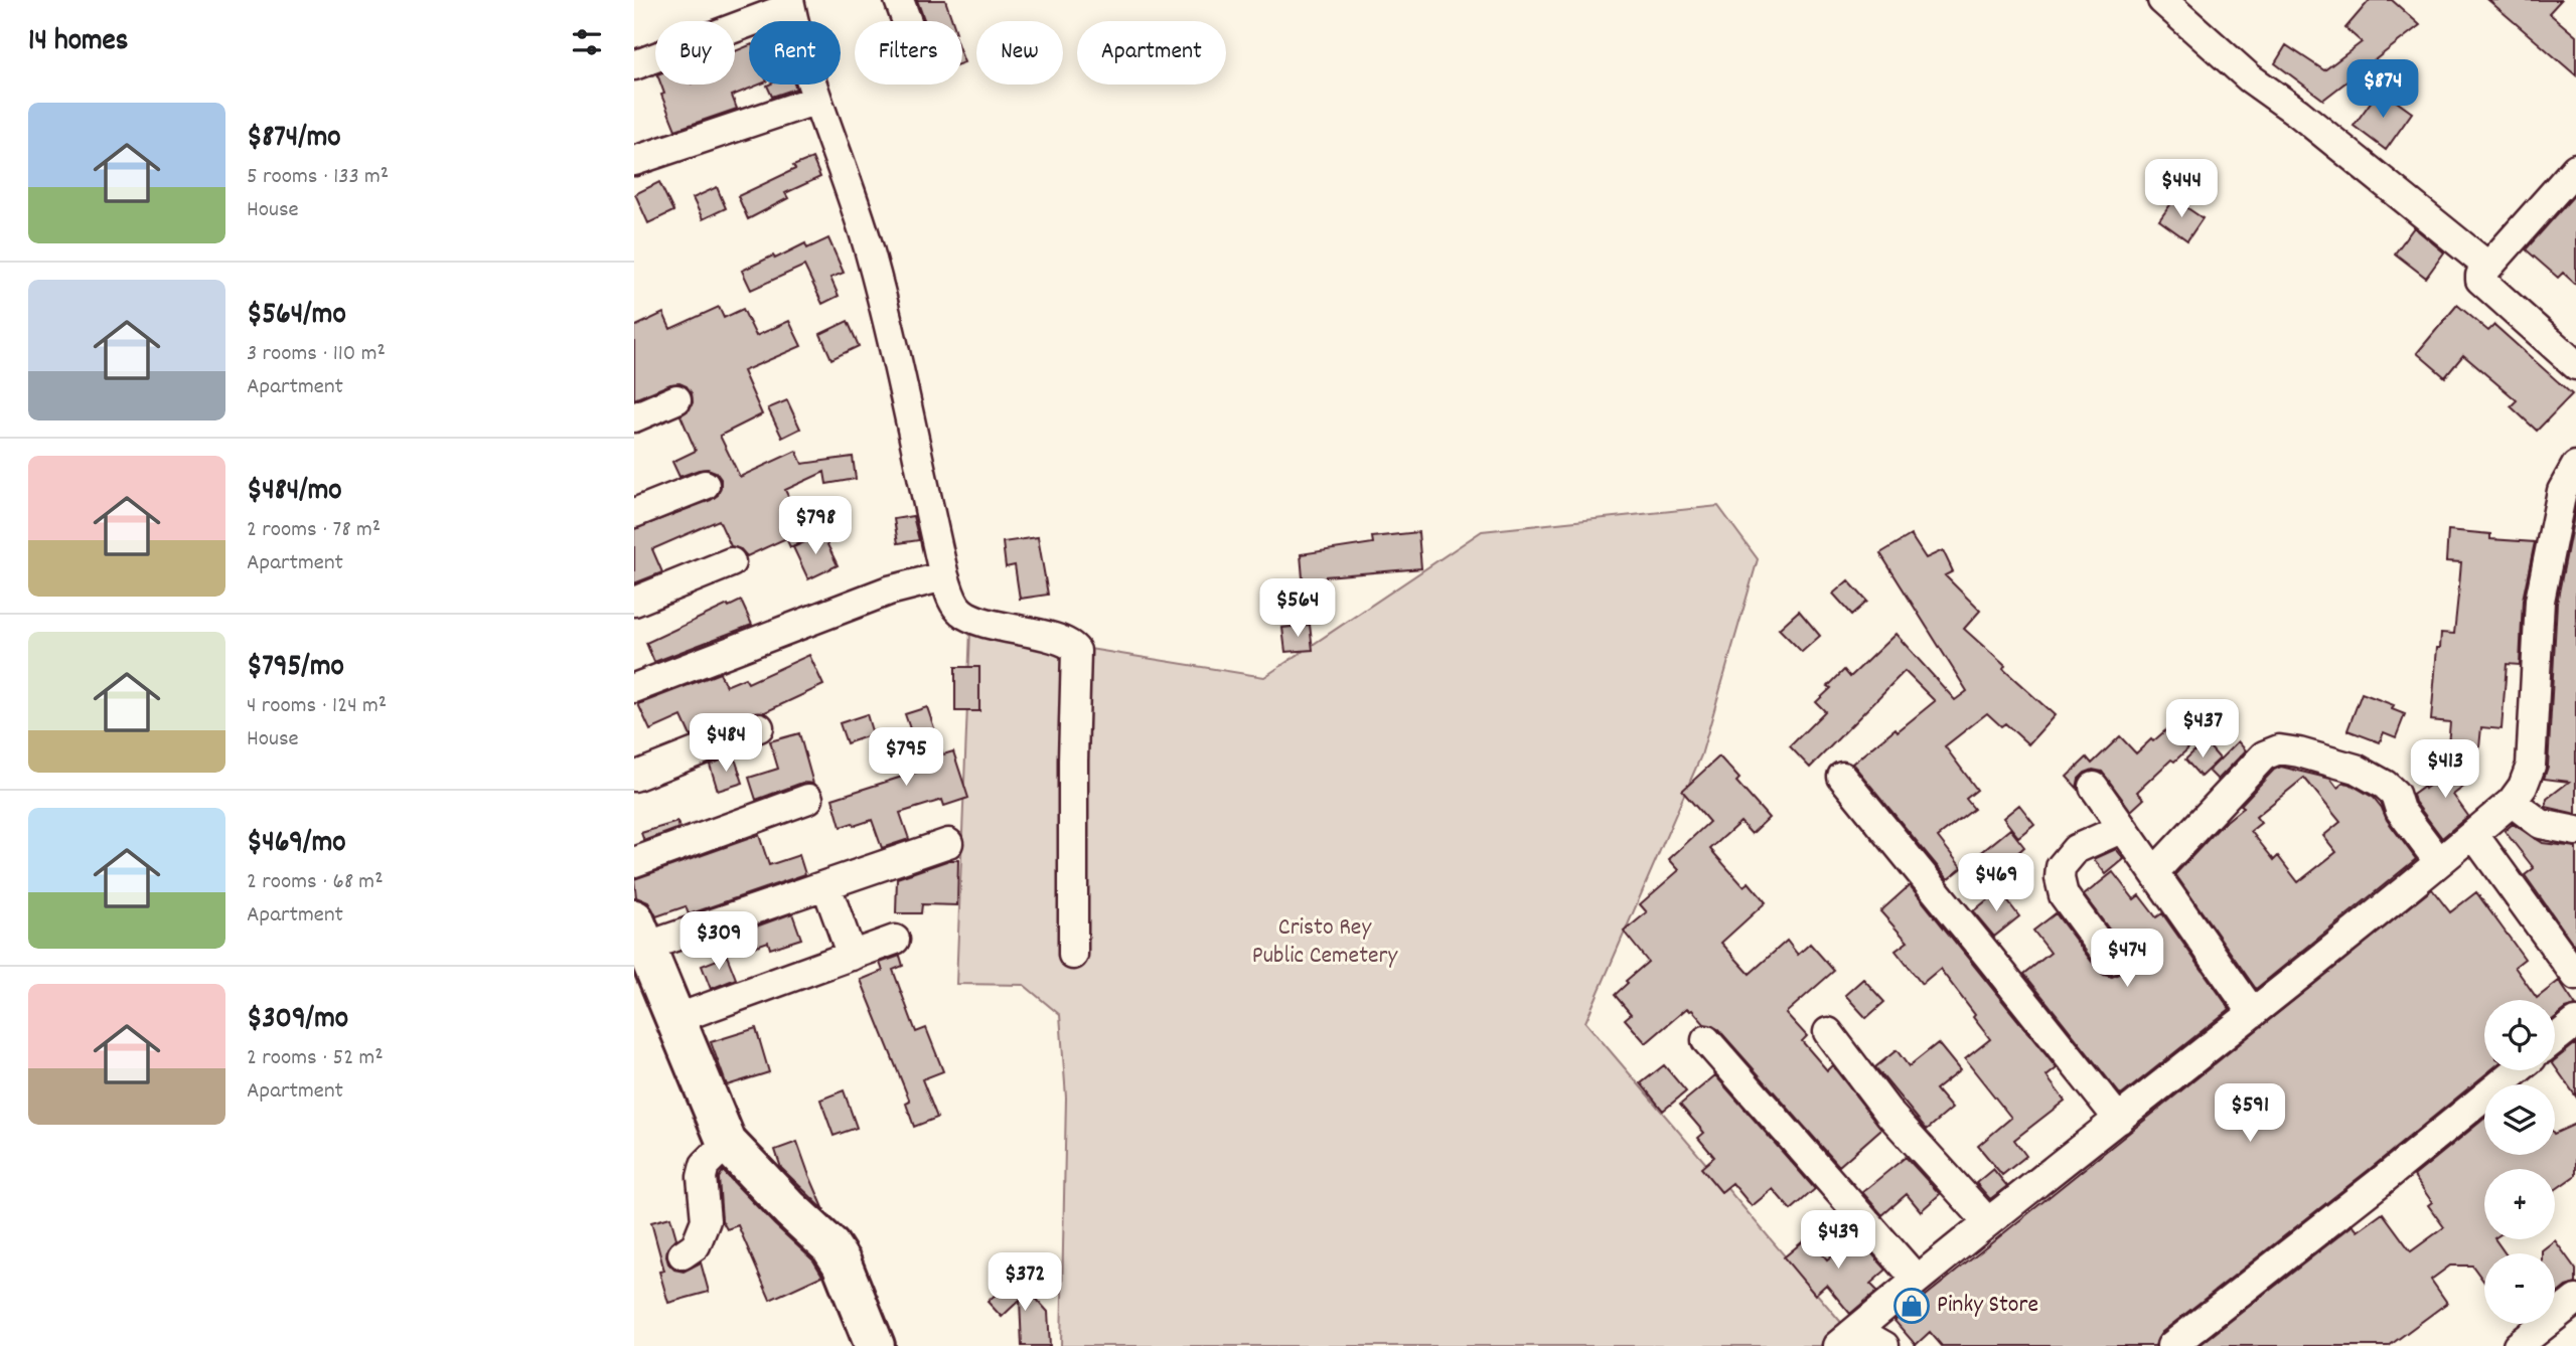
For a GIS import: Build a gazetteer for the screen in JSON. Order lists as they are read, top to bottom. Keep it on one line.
{"parks":["Cristo Rey Public Cemetery"],"places":{"shop":["Pinky Store"]},"page":{"heading":"14 homes","chip":["Buy","Rent","Filters","New","Apartment"],"price":["$874","$444","$798","$564","$437","$484","$795","$413","$469","$309","$474","$591","$439","$372"],"list":[{"name":"$874/mo","note":"5 rooms · 133 m² · House"},{"name":"$564/mo","note":"3 rooms · 110 m² · Apartment"},{"name":"$484/mo","note":"2 rooms · 78 m² · Apartment"},{"name":"$795/mo","note":"4 rooms · 124 m² · House"},{"name":"$469/mo","note":"2 rooms · 68 m² · Apartment"},{"name":"$309/mo","note":"2 rooms · 52 m² · Apartment"}],"map_buttons":["+","−"]}}
